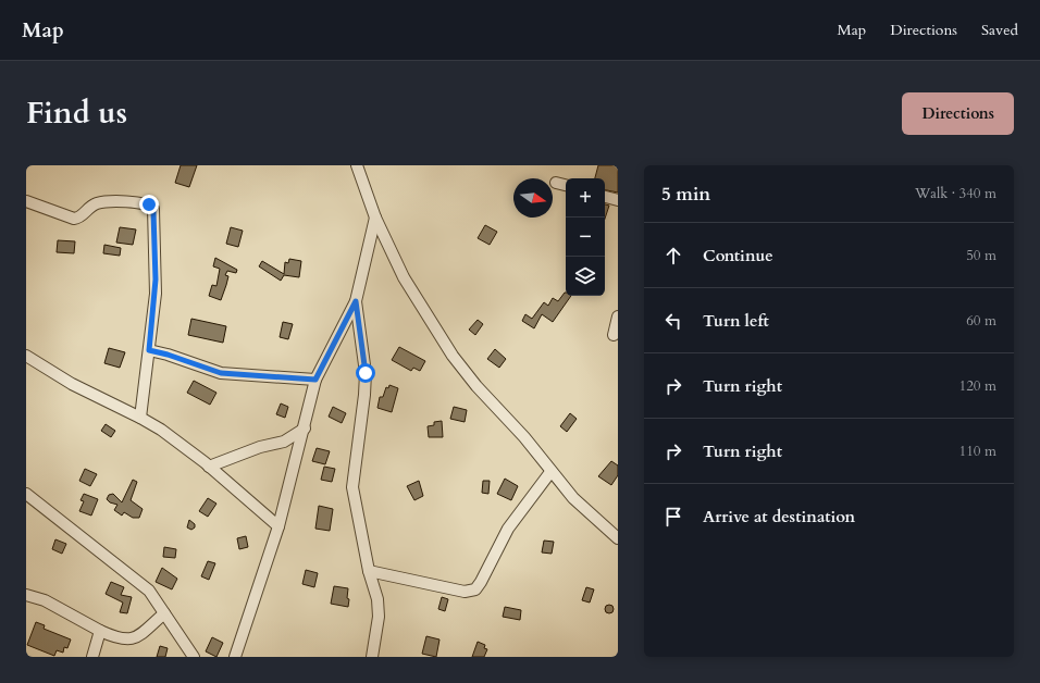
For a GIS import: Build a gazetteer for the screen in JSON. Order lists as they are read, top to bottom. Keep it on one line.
{"north":"right","page":{"header":"Map","nav":["Map","Directions","Saved"],"title":"Find us","buttons":"Directions","heading":["5 min","Walk · 340 m"],"map_buttons":["+","−"],"list":[["Continue","50 m"],["Turn left","60 m"],["Turn right","120 m"],["Turn right","110 m"],"Arrive at destination"]}}
